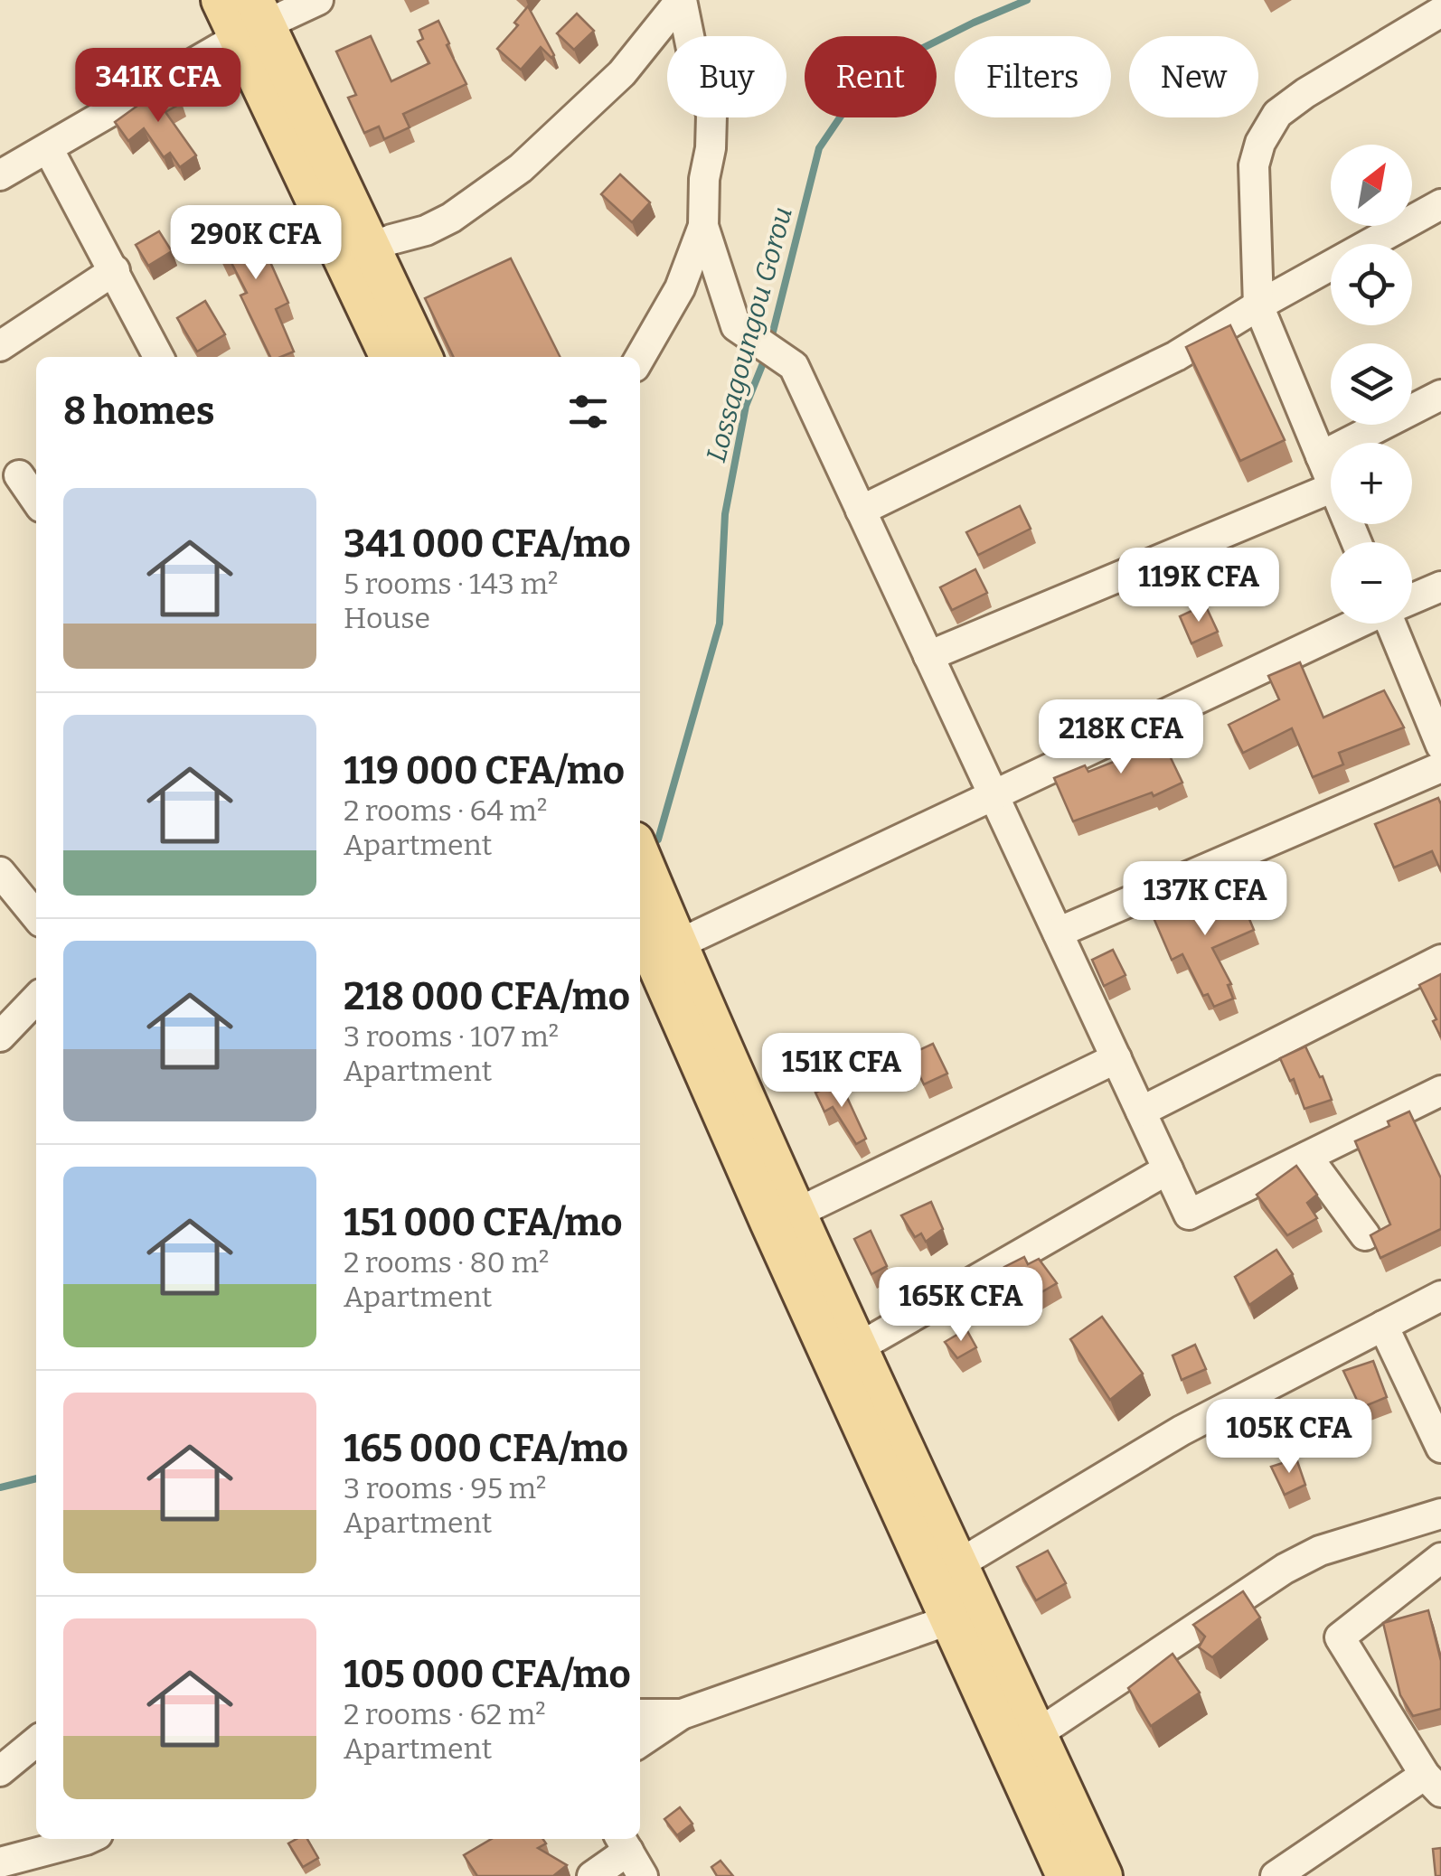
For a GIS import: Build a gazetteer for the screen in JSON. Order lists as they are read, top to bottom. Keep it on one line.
{"water":["Lossagoungou Gorou"],"north":"top right","page":{"chip":["Buy","Rent","Filters","New"],"price":["341K CFA","290K CFA","119K CFA","218K CFA","137K CFA","151K CFA","165K CFA","105K CFA"],"map_buttons":["+","−"],"heading":"8 homes","list":[{"name":"341 000 CFA/mo","note":"5 rooms · 143 m² · House"},{"name":"119 000 CFA/mo","note":"2 rooms · 64 m² · Apartment"},{"name":"218 000 CFA/mo","note":"3 rooms · 107 m² · Apartment"},{"name":"151 000 CFA/mo","note":"2 rooms · 80 m² · Apartment"},{"name":"165 000 CFA/mo","note":"3 rooms · 95 m² · Apartment"},{"name":"105 000 CFA/mo","note":"2 rooms · 62 m² · Apartment"}]}}
